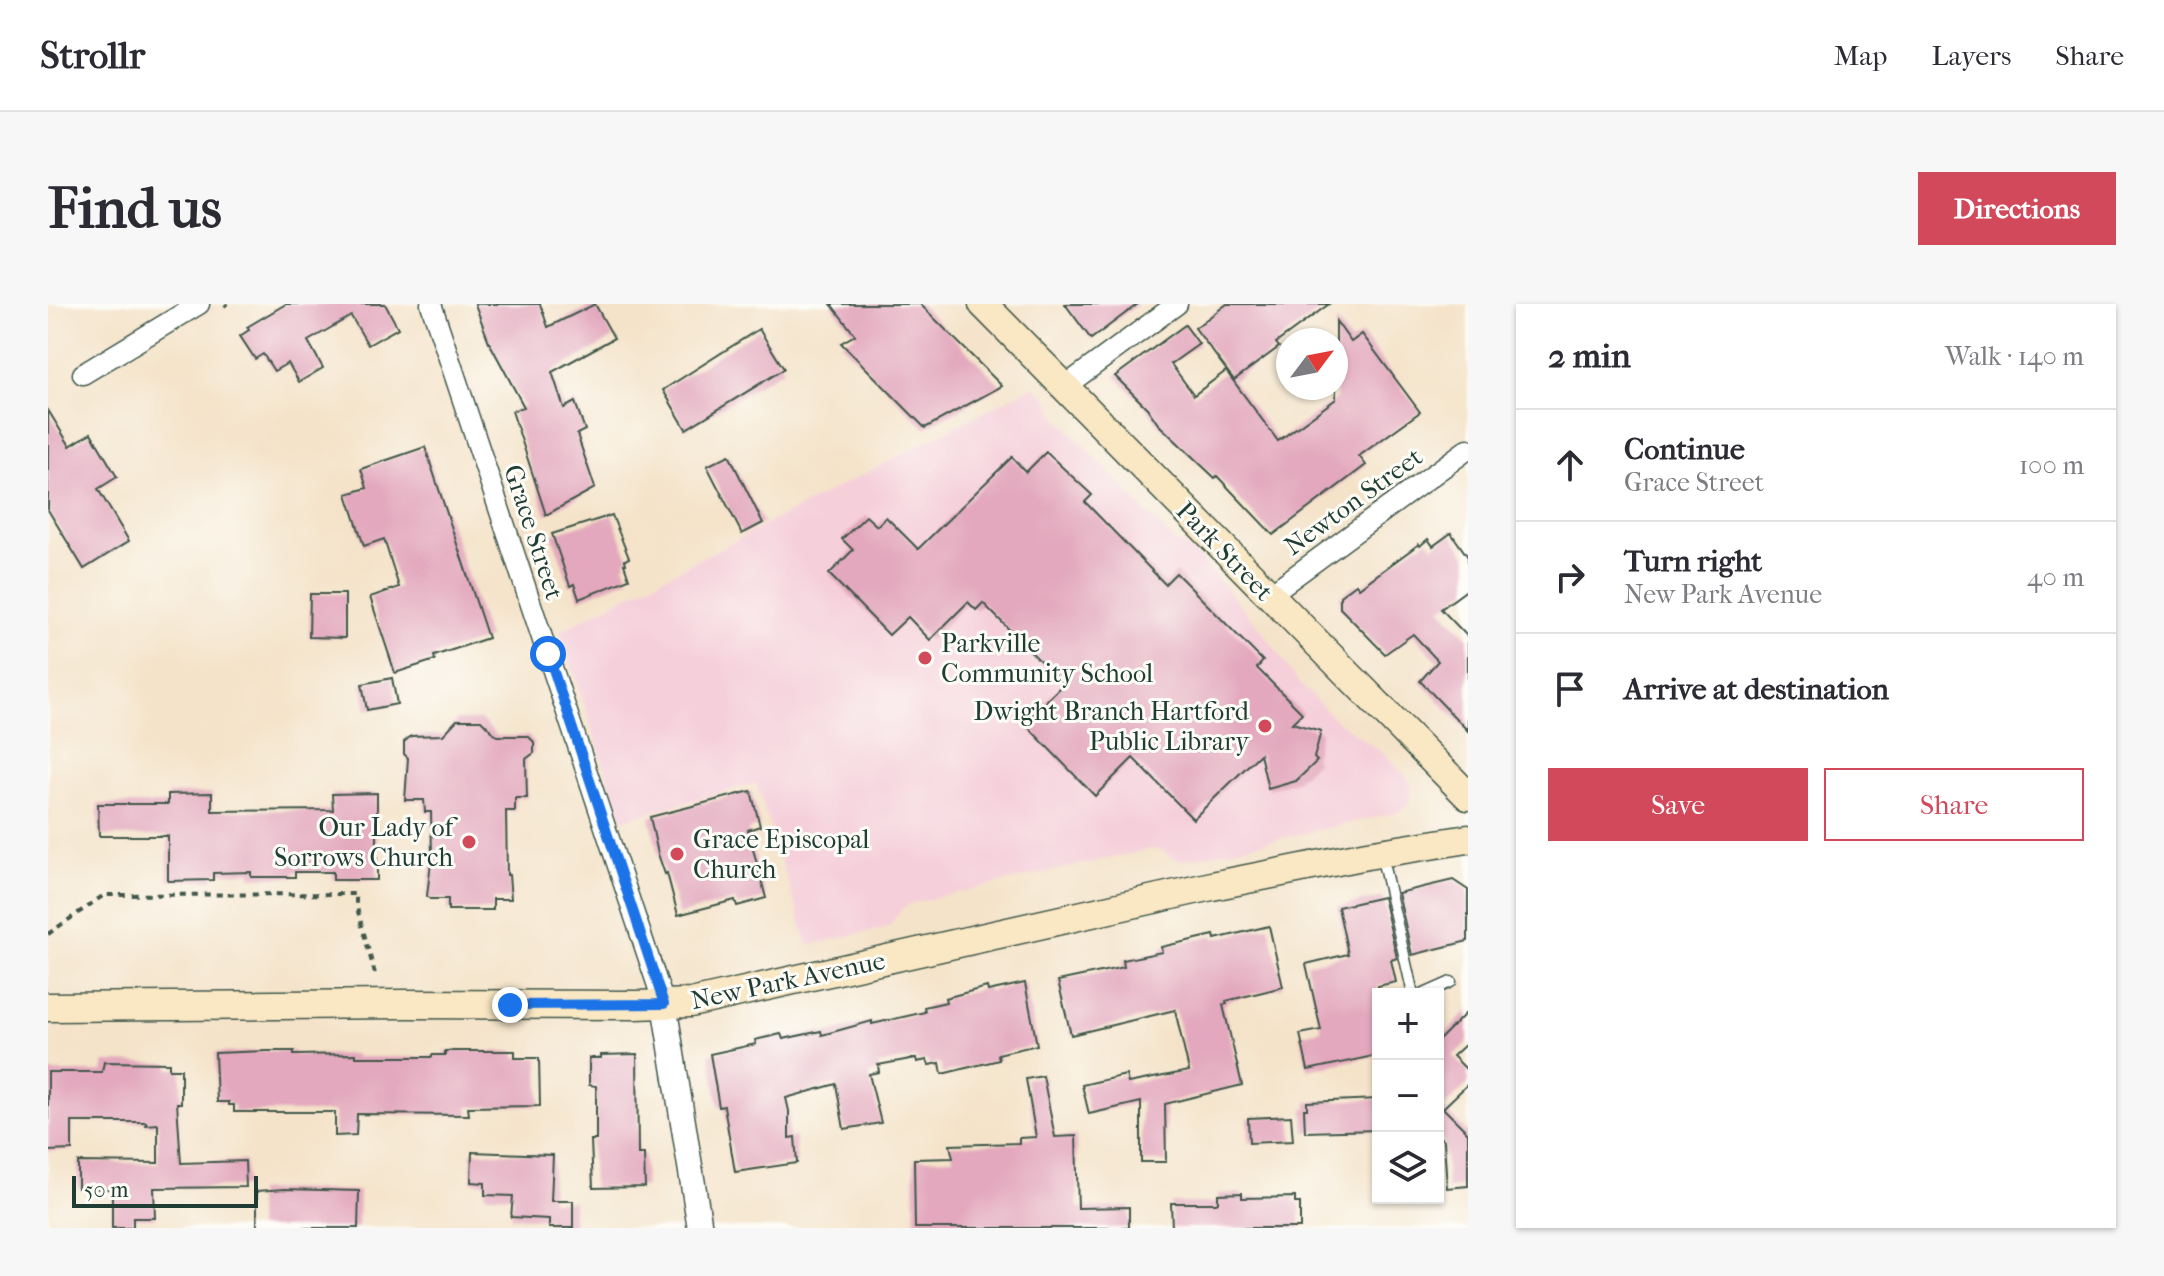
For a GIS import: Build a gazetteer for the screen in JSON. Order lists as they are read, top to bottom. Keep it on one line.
{"streets":{"main road":["Park Street","New Park Avenue"],"street":["Newton Street","Grace Street"]},"crossings":[["Newton Street","Park Street"],["Grace Street","New Park Avenue"]],"places":["Parkville Community School","Dwight Branch Hartford Public Library","Our Lady of Sorrows Church","Grace Episcopal Church"],"scale_bar":"50 m","north":"top right","page":{"header":"Strollr","nav":["Map","Layers","Share"],"buttons":["Directions",["Save","Share"]],"title":"Find us","heading":["2 min","Walk · 140 m"],"list":[["Continue","Grace Street","100 m"],["Turn right","New Park Avenue","40 m"],"Arrive at destination"],"map_buttons":["+","−"],"scale":"50 m"}}
